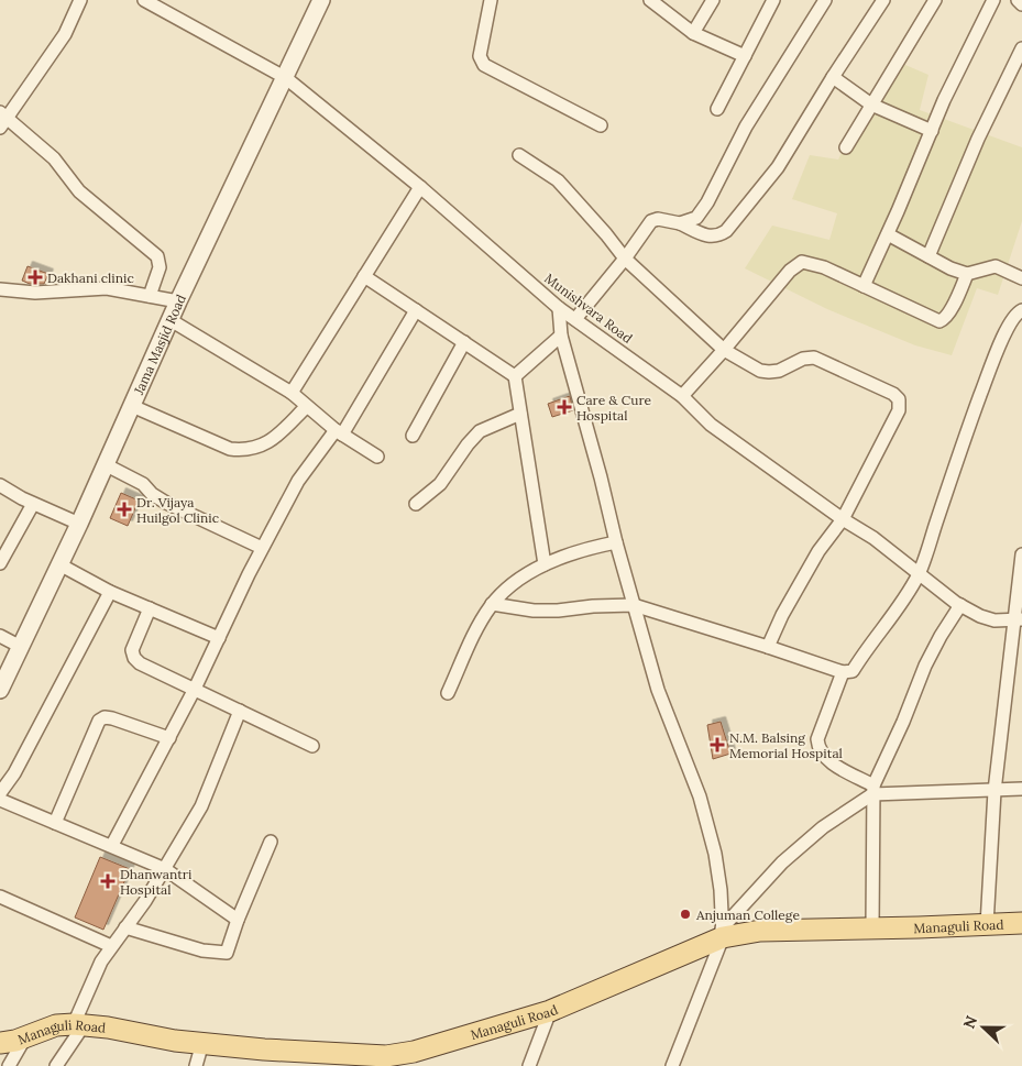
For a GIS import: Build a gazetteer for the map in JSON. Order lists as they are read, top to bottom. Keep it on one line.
{"streets":{"main road":["Managuli Road"],"street":["Munishvara Road","Jama Masjid Road"]},"crossings":[["Munishvara Road","Jama Masjid Road"]],"places":{"health":["Dakhani clinic","Care & Cure Hospital","Dr. Vijaya Huilgol Clinic","N.M. Balsing Memorial Hospital","Dhanwantri Hospital"],"other":["Anjuman College"]},"north":"left"}
